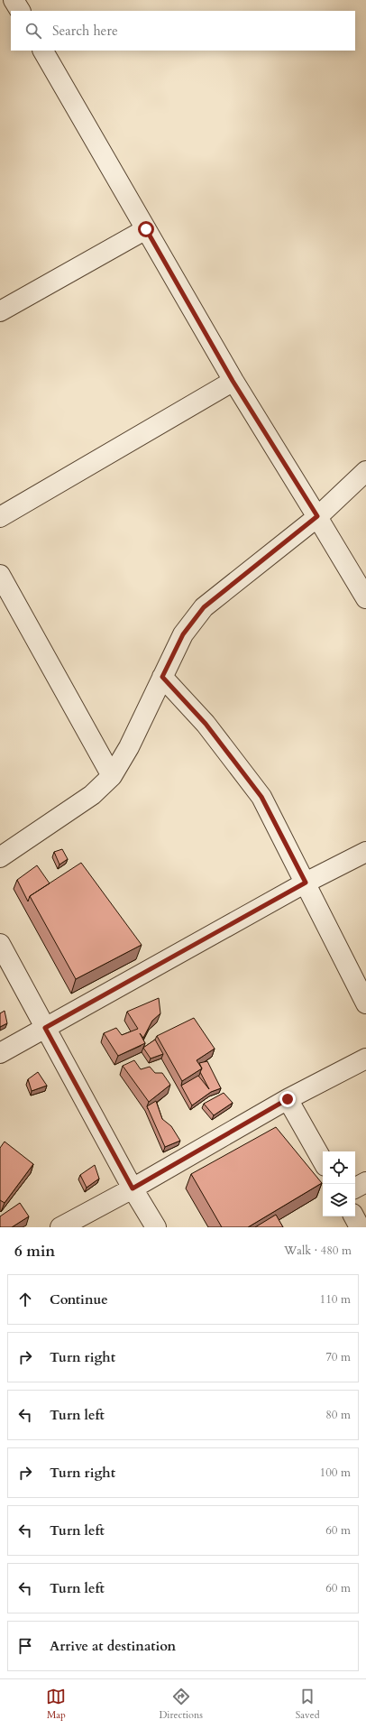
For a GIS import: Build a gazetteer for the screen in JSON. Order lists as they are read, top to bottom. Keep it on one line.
{"page":{"search":"Search here","heading":["6 min","Walk · 480 m"],"list":[["Continue","110 m"],["Turn right","70 m"],["Turn left","80 m"],["Turn right","100 m"],["Turn left","60 m"],["Turn left","60 m"],"Arrive at destination"],"nav":["Map","Directions","Saved"]}}
